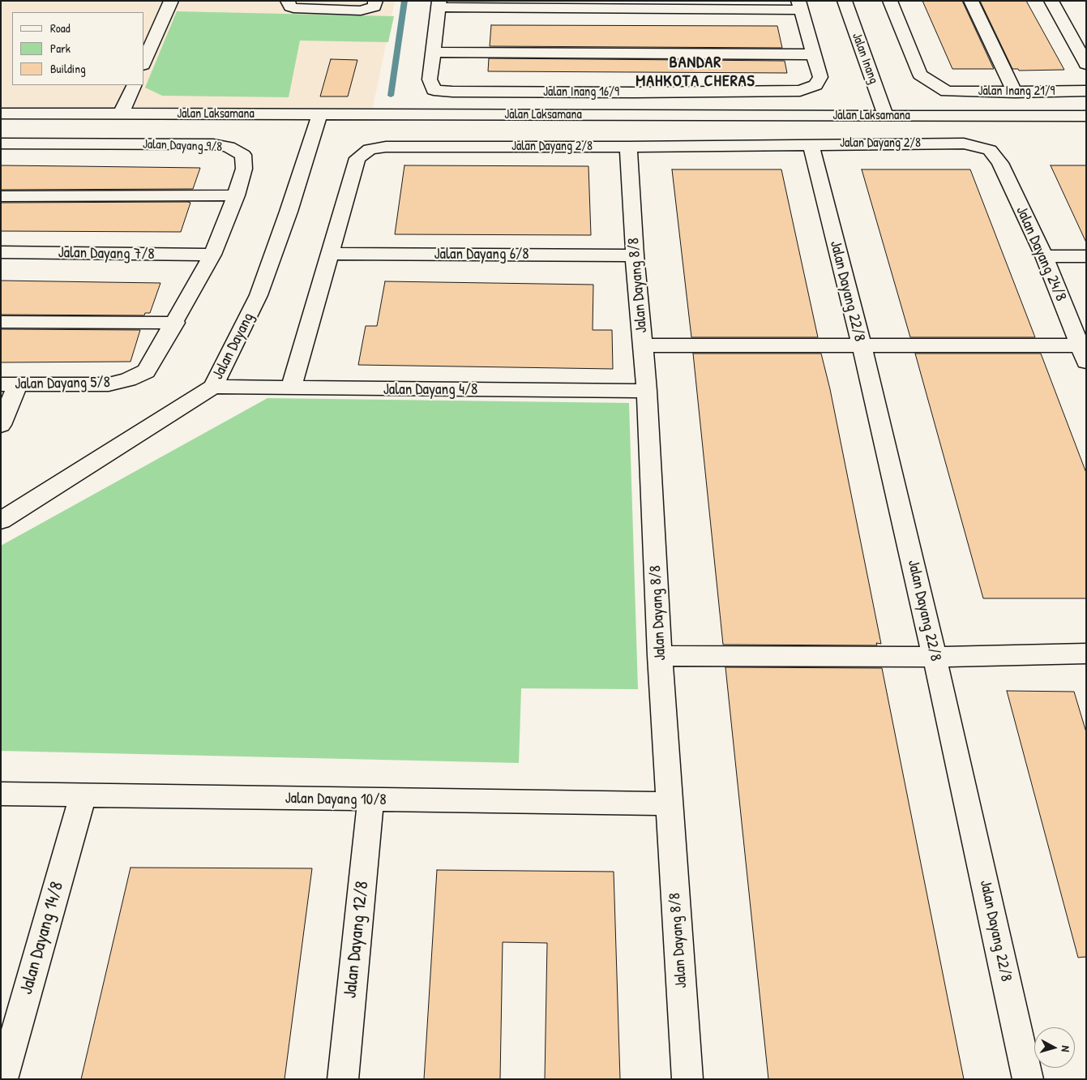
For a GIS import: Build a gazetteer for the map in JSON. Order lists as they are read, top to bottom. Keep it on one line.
{"streets":{"street":["Jalan Inang","Jalan Inang 21/9","Jalan Inang 16/9","Jalan Laksamana","Jalan Dayang 2/8","Jalan Dayang 9/8","Jalan Dayang 7/8","Jalan Dayang 24/8","Jalan Dayang 6/8","Jalan Dayang 8/8","Jalan Dayang 22/8","Jalan Dayang","Jalan Dayang 5/8","Jalan Dayang 4/8","Jalan Dayang 10/8","Jalan Dayang 14/8","Jalan Dayang 12/8"]},"crossings":[["Jalan Inang","Jalan Laksamana"],["Jalan Laksamana","Jalan Dayang"],["Jalan Dayang 2/8","Jalan Dayang 24/8"],["Jalan Dayang 2/8","Jalan Dayang 6/8"],["Jalan Dayang 2/8","Jalan Dayang 8/8"],["Jalan Dayang 2/8","Jalan Dayang 22/8"],["Jalan Dayang 2/8","Jalan Dayang 4/8"],["Jalan Dayang 9/8","Jalan Dayang 7/8"],["Jalan Dayang 9/8","Jalan Dayang 5/8"],["Jalan Dayang 6/8","Jalan Dayang 8/8"],["Jalan Dayang 8/8","Jalan Dayang 4/8"],["Jalan Dayang 8/8","Jalan Dayang 10/8"],["Jalan Dayang","Jalan Dayang 4/8"],["Jalan Dayang 10/8","Jalan Dayang 14/8"],["Jalan Dayang 10/8","Jalan Dayang 12/8"]],"districts":["BANDAR MAHKOTA CHERAS"],"legend":["Road","Park","Building"],"north":"right"}
